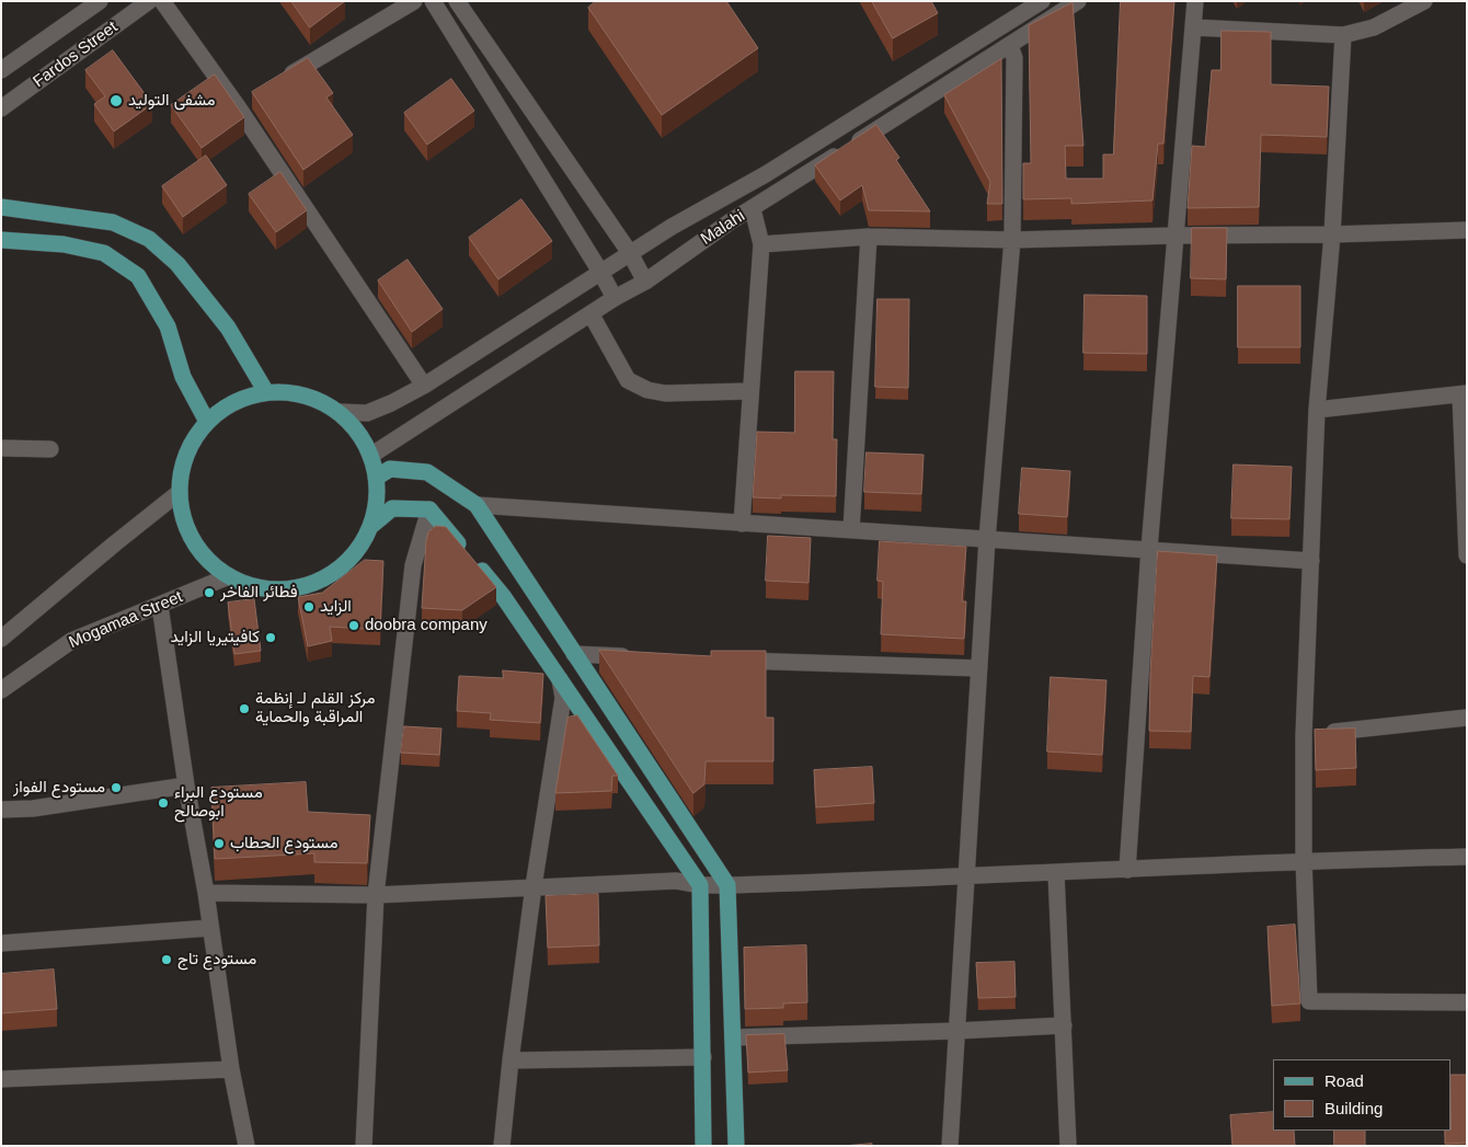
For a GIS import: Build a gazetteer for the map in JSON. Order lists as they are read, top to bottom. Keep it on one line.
{"streets":{"street":["Fardos Street","Malahi","Mogamaa Street"]},"places":["مشفى التوليد","فطائر الفاخر","الزايد","doobra company","كافيتيريا الزايد","مركز القلم لـ إنظمة المراقبة والحماية","مستودع الفواز","مستودع البراء ابوصالح","مستودع الحطاب","مستودع تاج"],"legend":["Road","Building"]}
